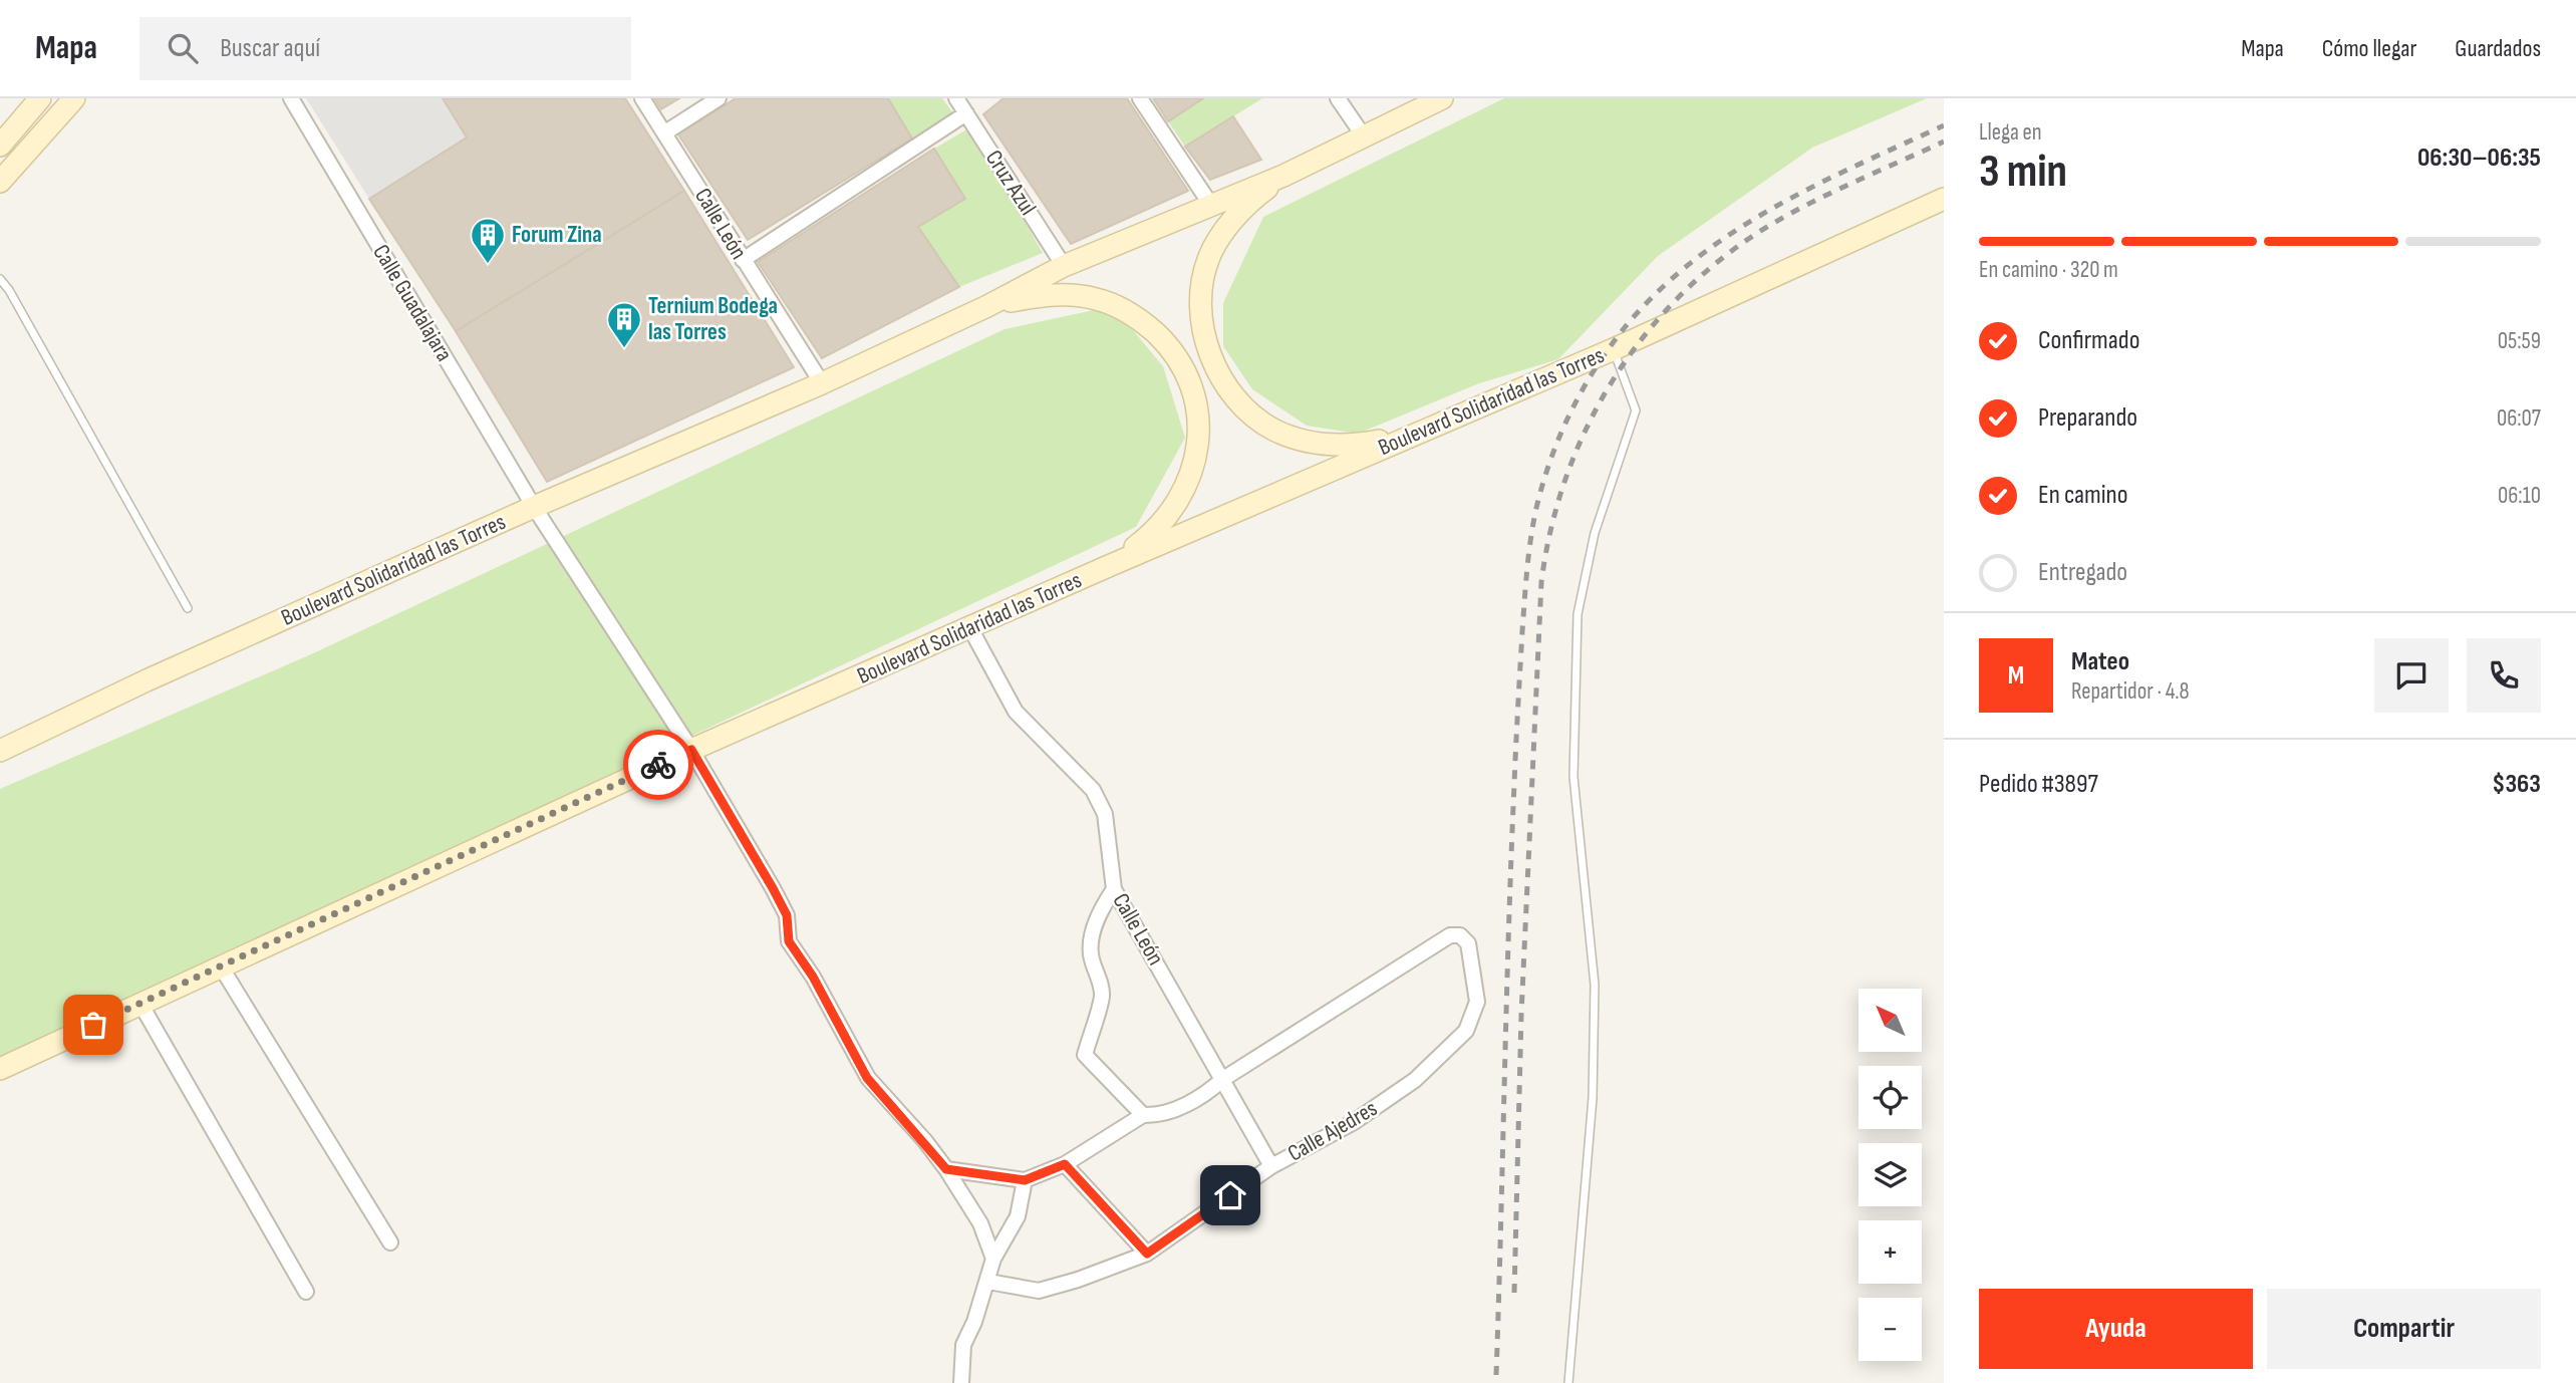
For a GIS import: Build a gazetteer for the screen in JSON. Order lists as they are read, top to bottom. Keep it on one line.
{"streets":{"main road":["Boulevard Solidaridad las Torres"],"street":["Cruz Azul","Calle León","Calle Guadalajara","Calle Ajedres"]},"crossings":[["Cruz Azul","Boulevard Solidaridad las Torres"],["Calle León","Boulevard Solidaridad las Torres"],["Calle León","Calle Ajedres"],["Calle Guadalajara","Boulevard Solidaridad las Torres"]],"places":{"building":["Forum Zina","Ternium Bodega las Torres"]},"north":"top left","page":{"header":"Mapa","search":"Buscar aquí","nav":["Mapa","Cómo llegar","Guardados"],"heading":["3 min","Llega en","06:30–06:35"],"panel":["Mateo","Repartidor · 4.8","Pedido #3897","$363"],"bar":"En camino · 320 m","list":[["Confirmado","05:59"],["Preparando","06:07"],["En camino","06:10"],"Entregado"],"round":"M","map_buttons":["+","−"],"buttons":["Ayuda","Compartir"]}}
